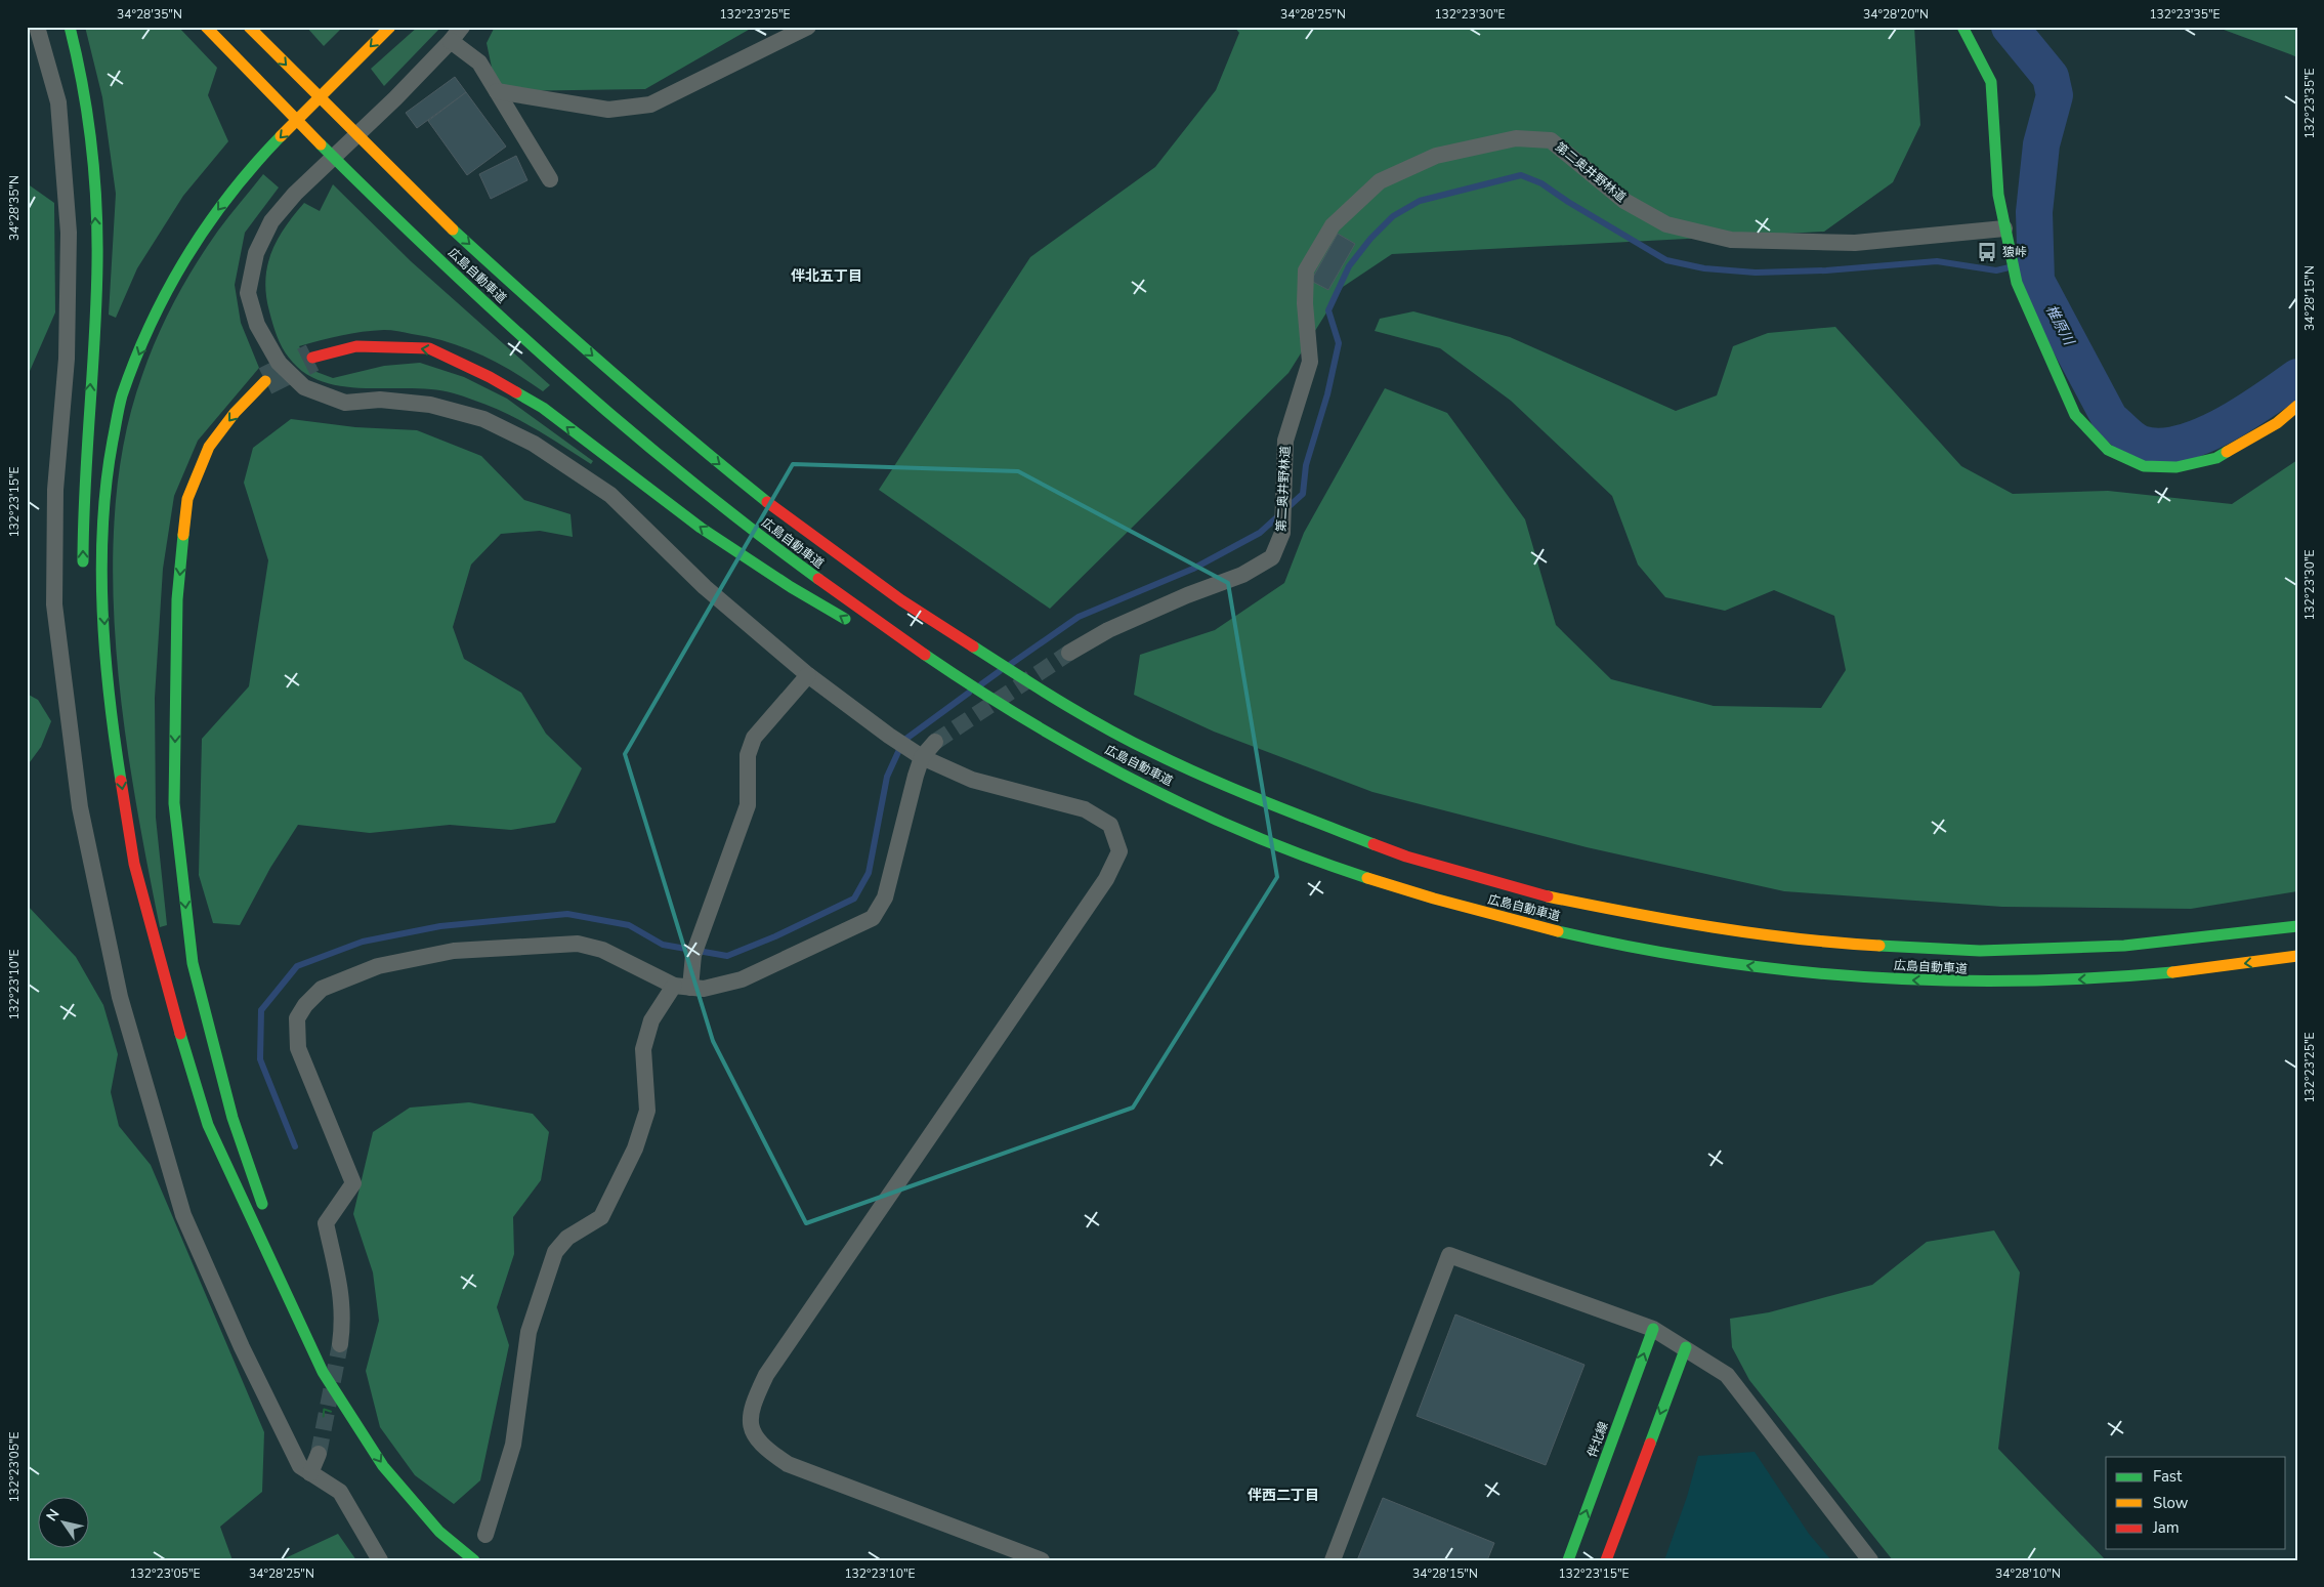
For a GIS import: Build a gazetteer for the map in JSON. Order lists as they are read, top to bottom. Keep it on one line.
{"streets":{"main road":["広島自動車道","伴北線"],"street":["第二奥井野林道"]},"districts":["伴北五丁目","伴西二丁目"],"water":["椎原川"],"places":{"bus stop":["猿峠"]},"legend":["Fast","Slow","Jam"],"north":"top left","coordinates":["34°28'35\"N","132°23'25\"E","34°28'25\"N","132°23'30\"E","34°28'20\"N","132°23'35\"E","34°28'15\"N","132°23'15\"E","132°23'10\"E","132°23'05\"E","34°28'10\"N"]}
